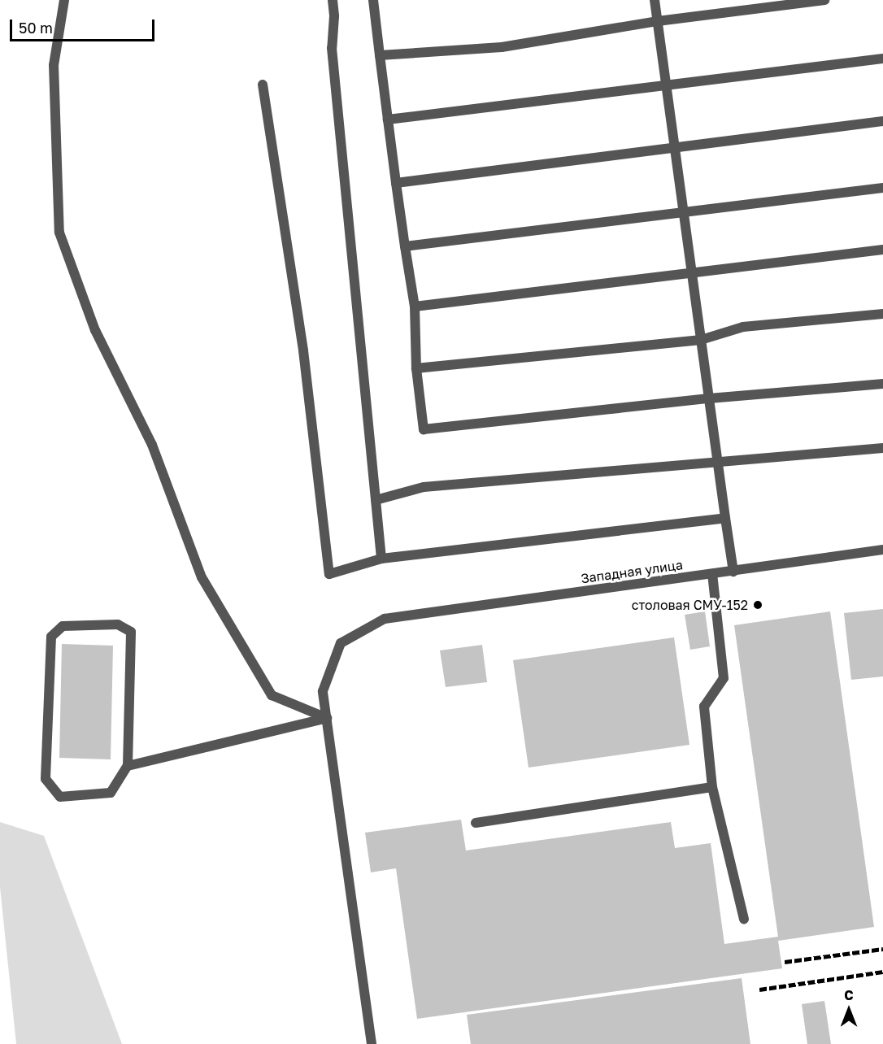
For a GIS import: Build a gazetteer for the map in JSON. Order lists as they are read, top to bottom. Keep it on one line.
{"streets":{"street":["Западная улица"]},"places":["столовая СМУ-152"],"scale_bar":"50 m","north":"top"}
